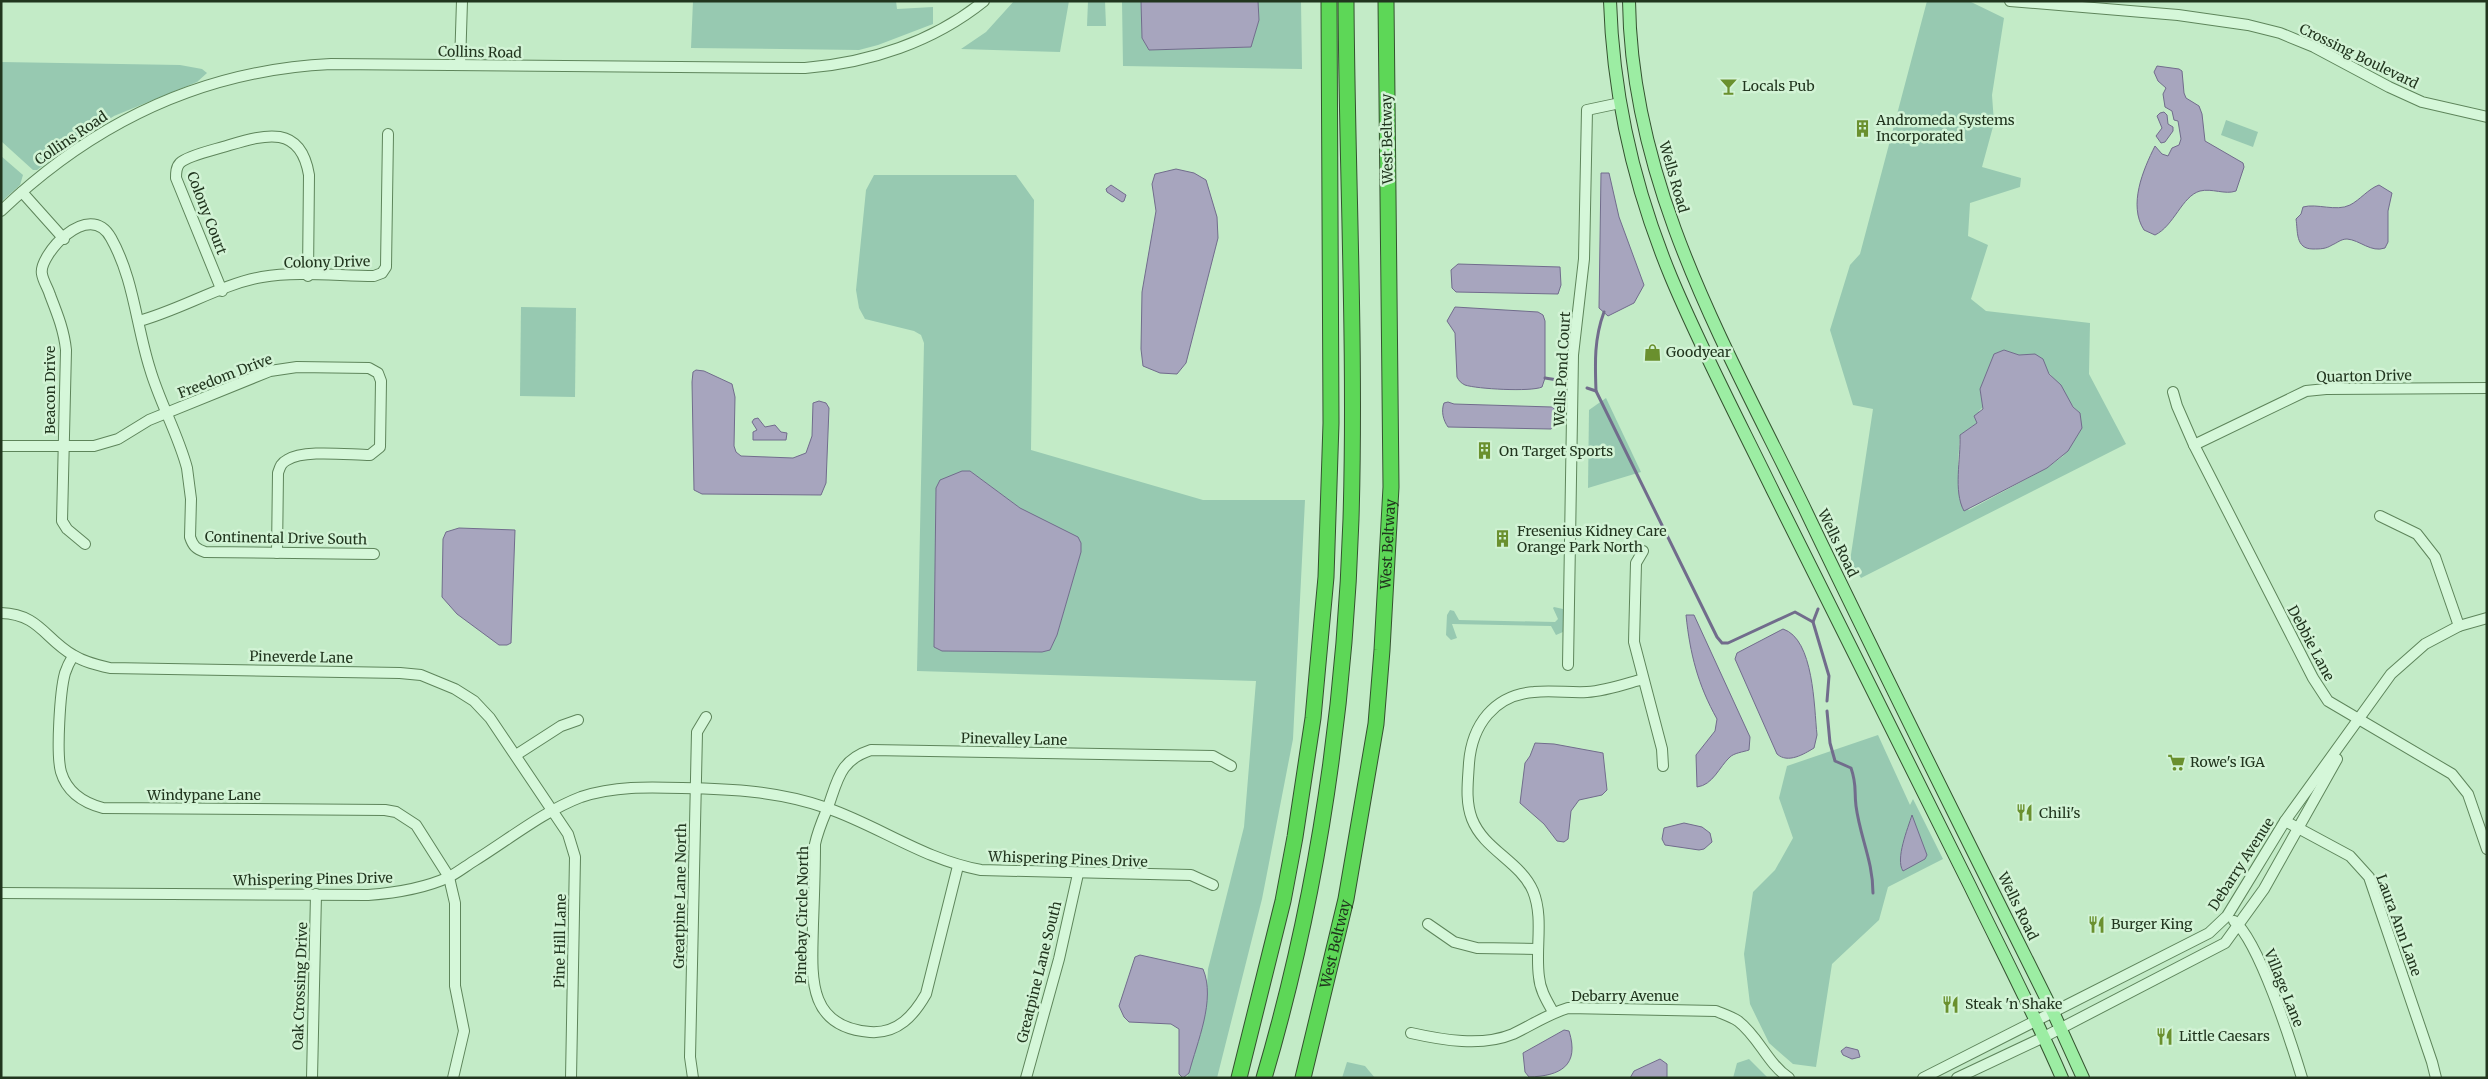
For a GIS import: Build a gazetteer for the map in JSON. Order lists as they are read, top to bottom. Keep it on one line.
{"streets":{"highway":["West Beltway"],"main road":["Wells Road"],"street":["Collins Road","Crossing Boulevard","Colony Court","Colony Drive","Wells Pond Court","Freedom Drive","Quarton Drive","Beacon Drive","Continental Drive South","Debbie Lane","Pineverde Lane","Pinevalley Lane","Windypane Lane","Whispering Pines Drive","Debarry Avenue","Greatpine Lane North","Pinebay Circle North","Laura Ann Lane","Pine Hill Lane","Greatpine Lane South","Oak Crossing Drive","Village Lane"]},"crossings":[["Wells Road","Debarry Avenue"],["Colony Court","Colony Drive"],["Colony Drive","Continental Drive South"],["Freedom Drive","Beacon Drive"],["Freedom Drive","Continental Drive South"],["Quarton Drive","Debbie Lane"],["Beacon Drive","Continental Drive South"],["Debbie Lane","Debarry Avenue"],["Pineverde Lane","Windypane Lane"],["Pineverde Lane","Whispering Pines Drive"],["Pineverde Lane","Pine Hill Lane"],["Pinevalley Lane","Whispering Pines Drive"],["Pinevalley Lane","Pinebay Circle North"],["Windypane Lane","Whispering Pines Drive"],["Whispering Pines Drive","Greatpine Lane North"],["Whispering Pines Drive","Pinebay Circle North"],["Whispering Pines Drive","Pine Hill Lane"],["Whispering Pines Drive","Greatpine Lane South"],["Whispering Pines Drive","Oak Crossing Drive"],["Debarry Avenue","Laura Ann Lane"],["Debarry Avenue","Village Lane"]],"places":{"bar":["Locals Pub"],"building":["Andromeda Systems Incorporated","On Target Sports","Fresenius Kidney Care Orange Park North"],"shop":["Goodyear"],"supermarket":["Rowe's IGA"],"restaurant":["Chili's","Burger King","Steak 'n Shake","Little Caesars"]}}
